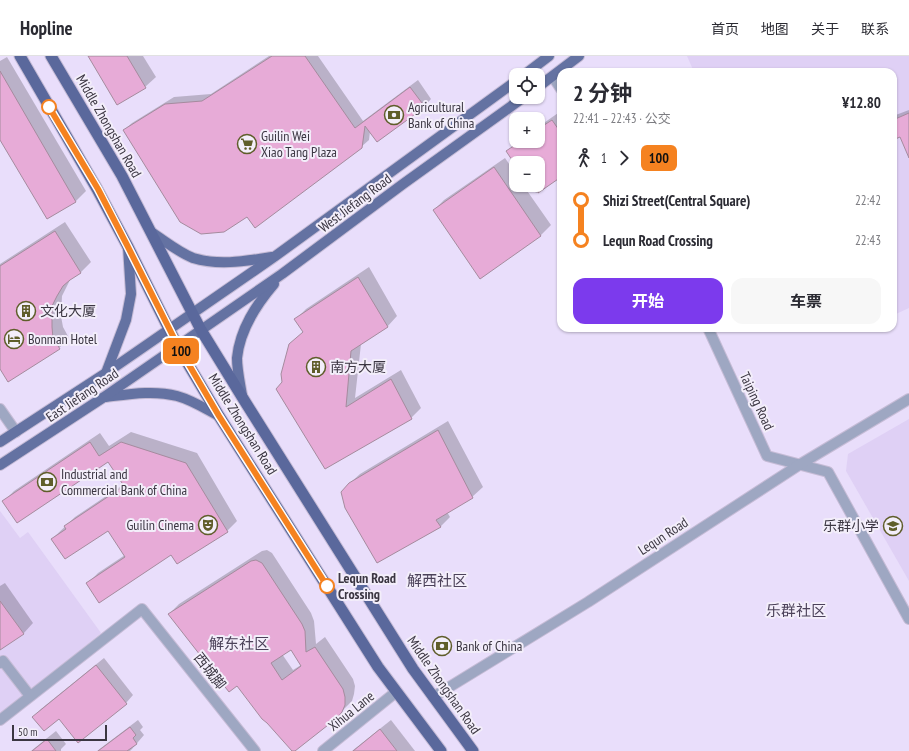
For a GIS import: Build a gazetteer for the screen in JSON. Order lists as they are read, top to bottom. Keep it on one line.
{"streets":{"highway":["Middle Zhongshan Road"],"main road":["West Jiefang Road","East Jiefang Road"],"street":["Taiping Road","Lequn Road","西城脚","Xihua Lane"]},"crossings":[["Middle Zhongshan Road","West Jiefang Road"],["Middle Zhongshan Road","East Jiefang Road"],["Middle Zhongshan Road","Lequn Road"],["Middle Zhongshan Road","Xihua Lane"],["West Jiefang Road","East Jiefang Road"],["Taiping Road","Lequn Road"]],"districts":["解西社区","乐群社区","解东社区"],"places":{"bank":["Agricultural Bank of China","Industrial and Commercial Bank of China","Bank of China"],"supermarket":["Guilin Wei Xiao Tang Plaza"],"building":["文化大厦","南方大厦"],"hotel":["Bonman Hotel"],"theatre":["Guilin Cinema"],"school or university":["乐群小学"],"other":["Lequn Road Crossing"]},"lines":["bus line 100"],"scale_bar":"50 m","page":{"header":"Hopline","nav":["首页","地图","关于","联系"],"on_map":"100","map_buttons":["+","−"],"heading":["2 分钟","22:41 – 22:43 · 公交","¥12.80"],"legs":["1","100"],"list":[{"name":"Shizi Street(Central Square)","value":"22:42"},{"name":"Lequn Road Crossing","value":"22:43"}],"buttons":["开始","车票"],"scale":"50 m"}}
